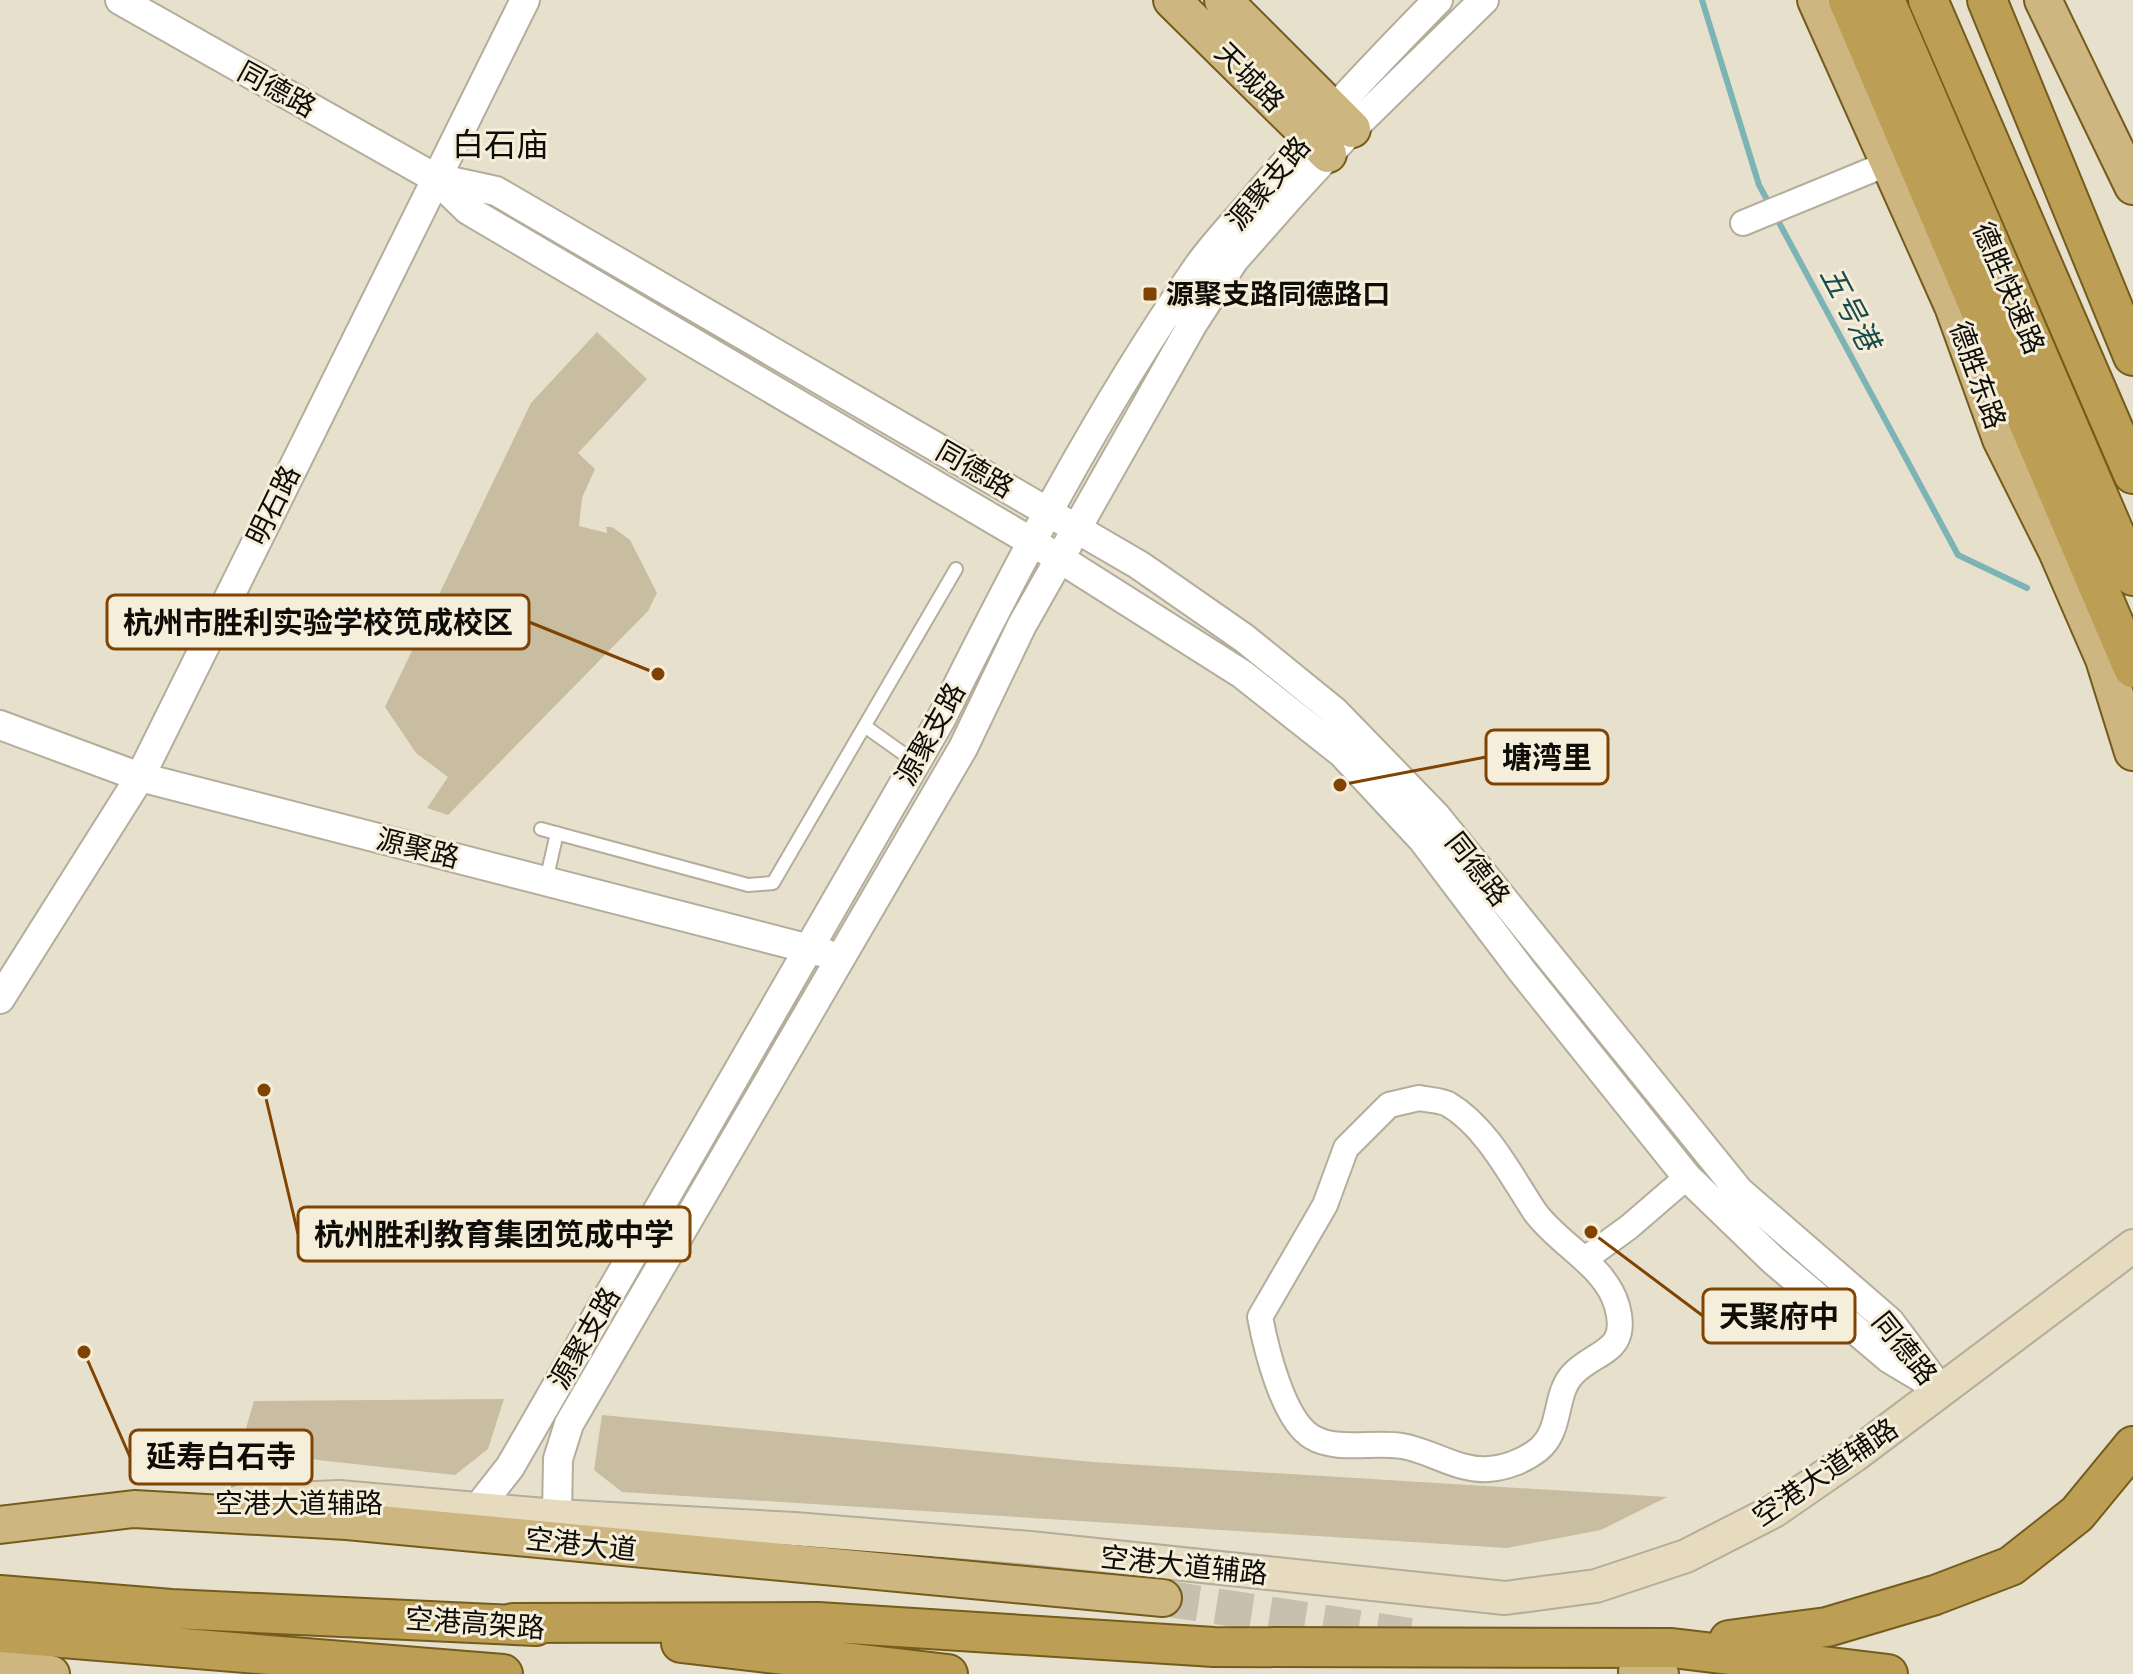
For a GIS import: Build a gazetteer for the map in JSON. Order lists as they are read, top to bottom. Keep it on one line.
{"streets":{"highway":["德胜快速路","空港高架路"],"main road":["天城路","德胜东路","空港大道辅路","空港大道"],"street":["同德路","源聚支路","明石路","源聚路"]},"crossings":[["天城路","源聚支路"],["同德路","源聚支路"],["同德路","明石路"],["同德路","空港大道辅路"],["源聚支路","源聚路"],["源聚支路","空港大道辅路"],["明石路","源聚路"],["空港大道辅路","空港大道"]],"districts":["白石庙"],"water":["五号港"],"places":{"transit":["源聚支路同德路口"],"other":["杭州市胜利实验学校笕成校区","塘湾里","杭州胜利教育集团笕成中学","天聚府中","延寿白石寺"]}}
